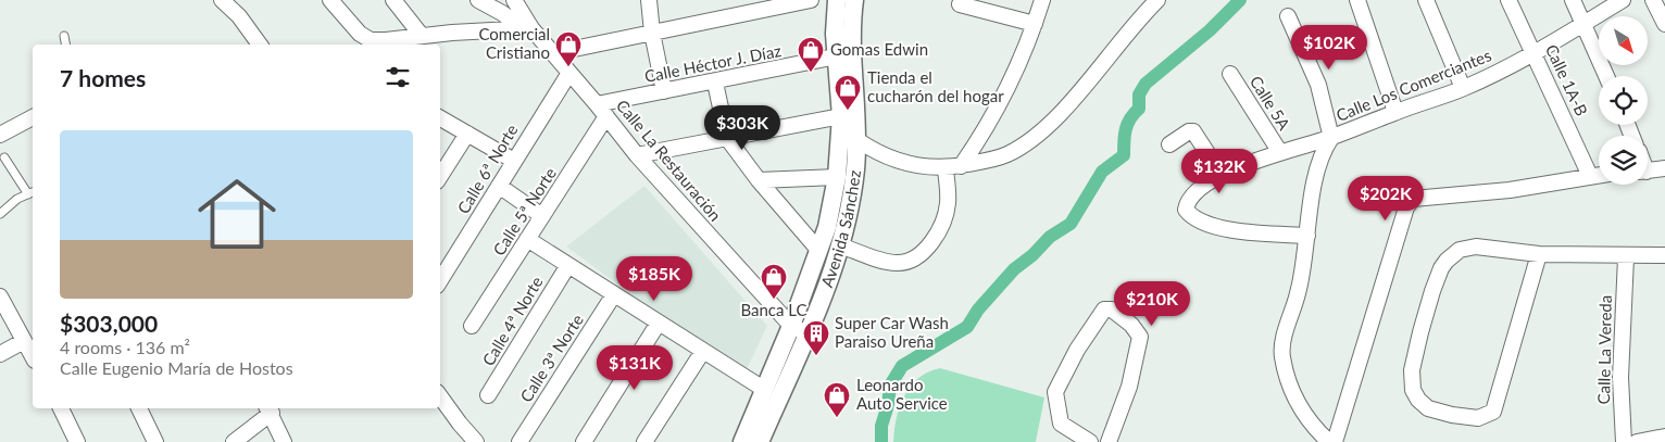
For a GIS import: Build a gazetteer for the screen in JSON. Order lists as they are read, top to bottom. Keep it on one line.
{"streets":{"street":["Calle Héctor J. Díaz","Calle 1A-B","Calle Los Comerciantes","Calle 5A","Calle La Restauración","Calle 6ª Norte","Calle 5ª Norte","Avenida Sánchez","Calle 4ª Norte","Calle La Vereda","Calle 3ª Norte"]},"crossings":[["Calle Héctor J. Díaz","Calle La Restauración"],["Calle Héctor J. Díaz","Calle 5ª Norte"],["Calle Héctor J. Díaz","Avenida Sánchez"],["Calle 1A-B","Calle Los Comerciantes"],["Calle La Restauración","Calle 6ª Norte"],["Calle La Restauración","Calle 5ª Norte"],["Calle La Restauración","Avenida Sánchez"]],"places":{"shop":["Comercial Cristiano","Gomas Edwin","Tienda el cucharón del hogar","Banca LC","Leonardo Auto Service"],"building":["Super Car Wash Paraiso Ureña"]},"north":"bottom right","page":{"price":["$102K","$303K","$132K","$202K","$185K","$210K","$131K"],"heading":"7 homes","list":[{"name":"$303,000","note":"4 rooms · 136 m² · Calle Eugenio María de Hostos"}]}}
